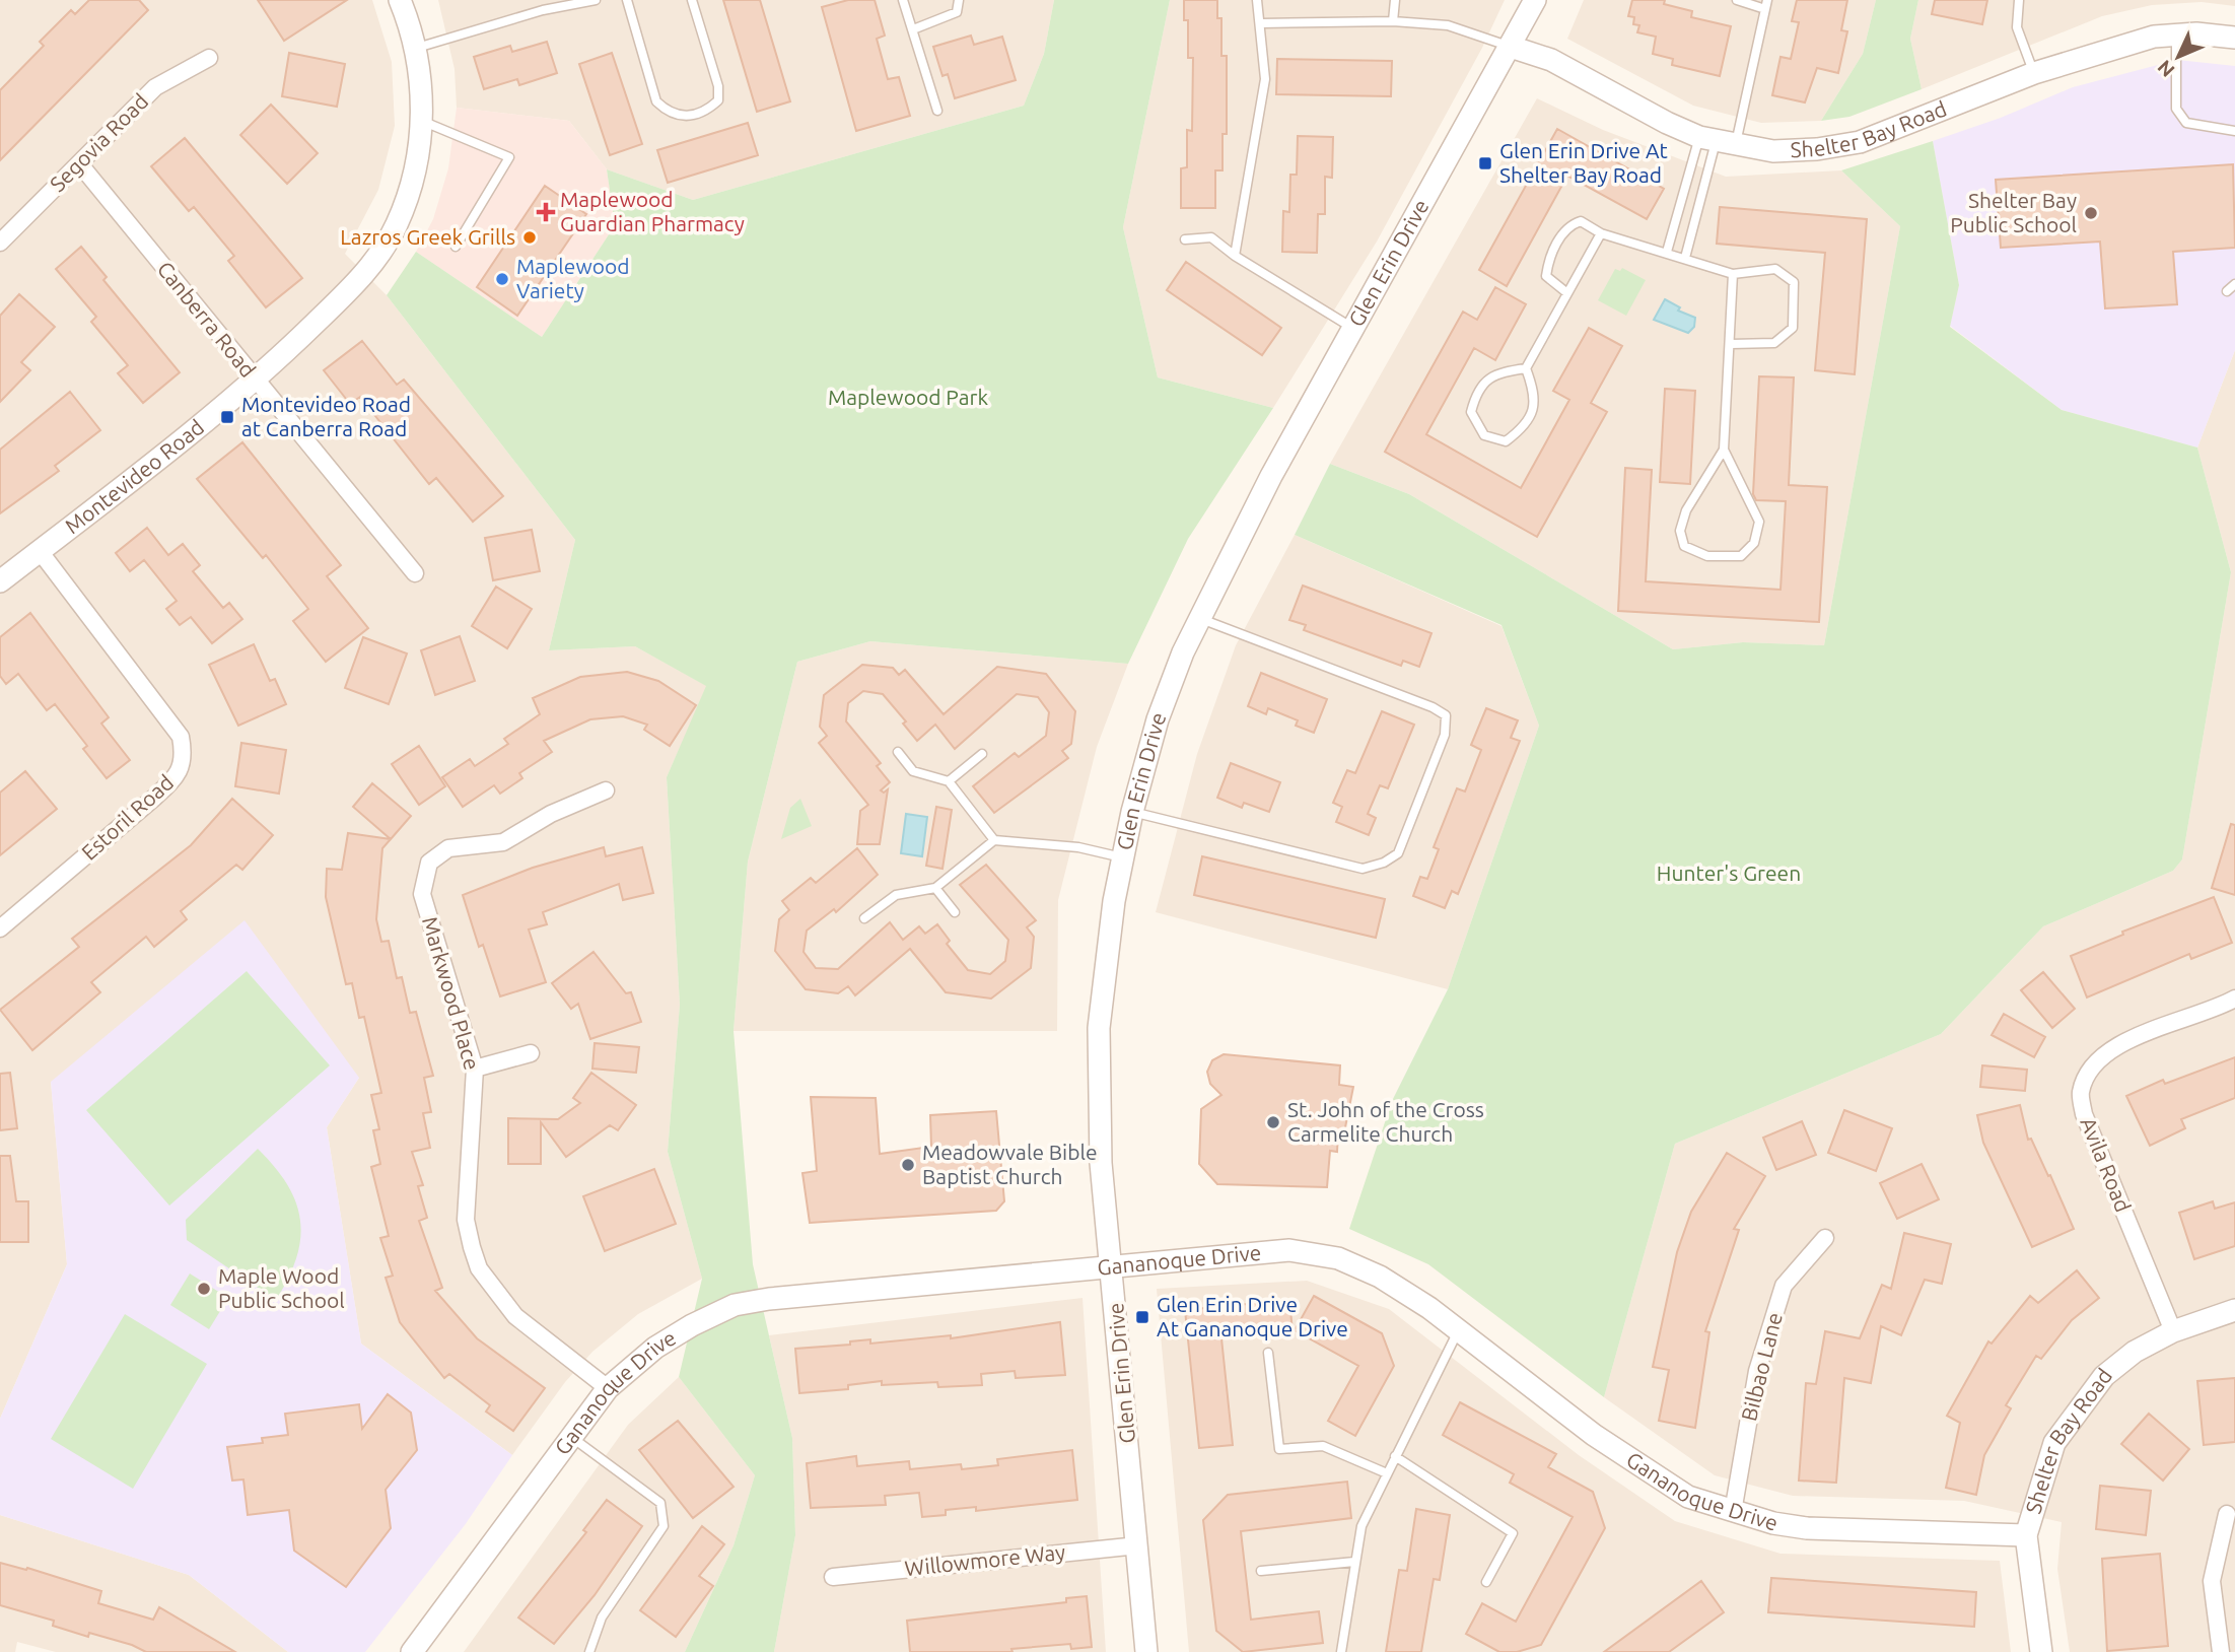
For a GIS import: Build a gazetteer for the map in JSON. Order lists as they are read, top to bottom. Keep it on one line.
{"streets":{"street":["Shelter Bay Road","Segovia Road","Glen Erin Drive","Canberra Road","Montevideo Road","Estoril Road","Markwood Place","Avila Road","Gananoque Drive","Bilbao Lane","Willowmore Way"]},"crossings":[["Shelter Bay Road","Glen Erin Drive"],["Shelter Bay Road","Avila Road"],["Shelter Bay Road","Gananoque Drive"],["Segovia Road","Canberra Road"],["Glen Erin Drive","Gananoque Drive"],["Glen Erin Drive","Willowmore Way"],["Canberra Road","Montevideo Road"],["Montevideo Road","Estoril Road"],["Markwood Place","Gananoque Drive"],["Gananoque Drive","Bilbao Lane"]],"parks":["Maplewood Park","Hunter's Green"],"places":{"transit":["Glen Erin Drive At Shelter Bay Road","Montevideo Road at Canberra Road","Glen Erin Drive At Gananoque Drive"],"health":["Maplewood Guardian Pharmacy"],"other":["Shelter Bay Public School","Lazros Greek Grills","Maplewood Variety","St. John of the Cross Carmelite Church","Meadowvale Bible Baptist Church","Maple Wood Public School"]},"north":"bottom left"}
